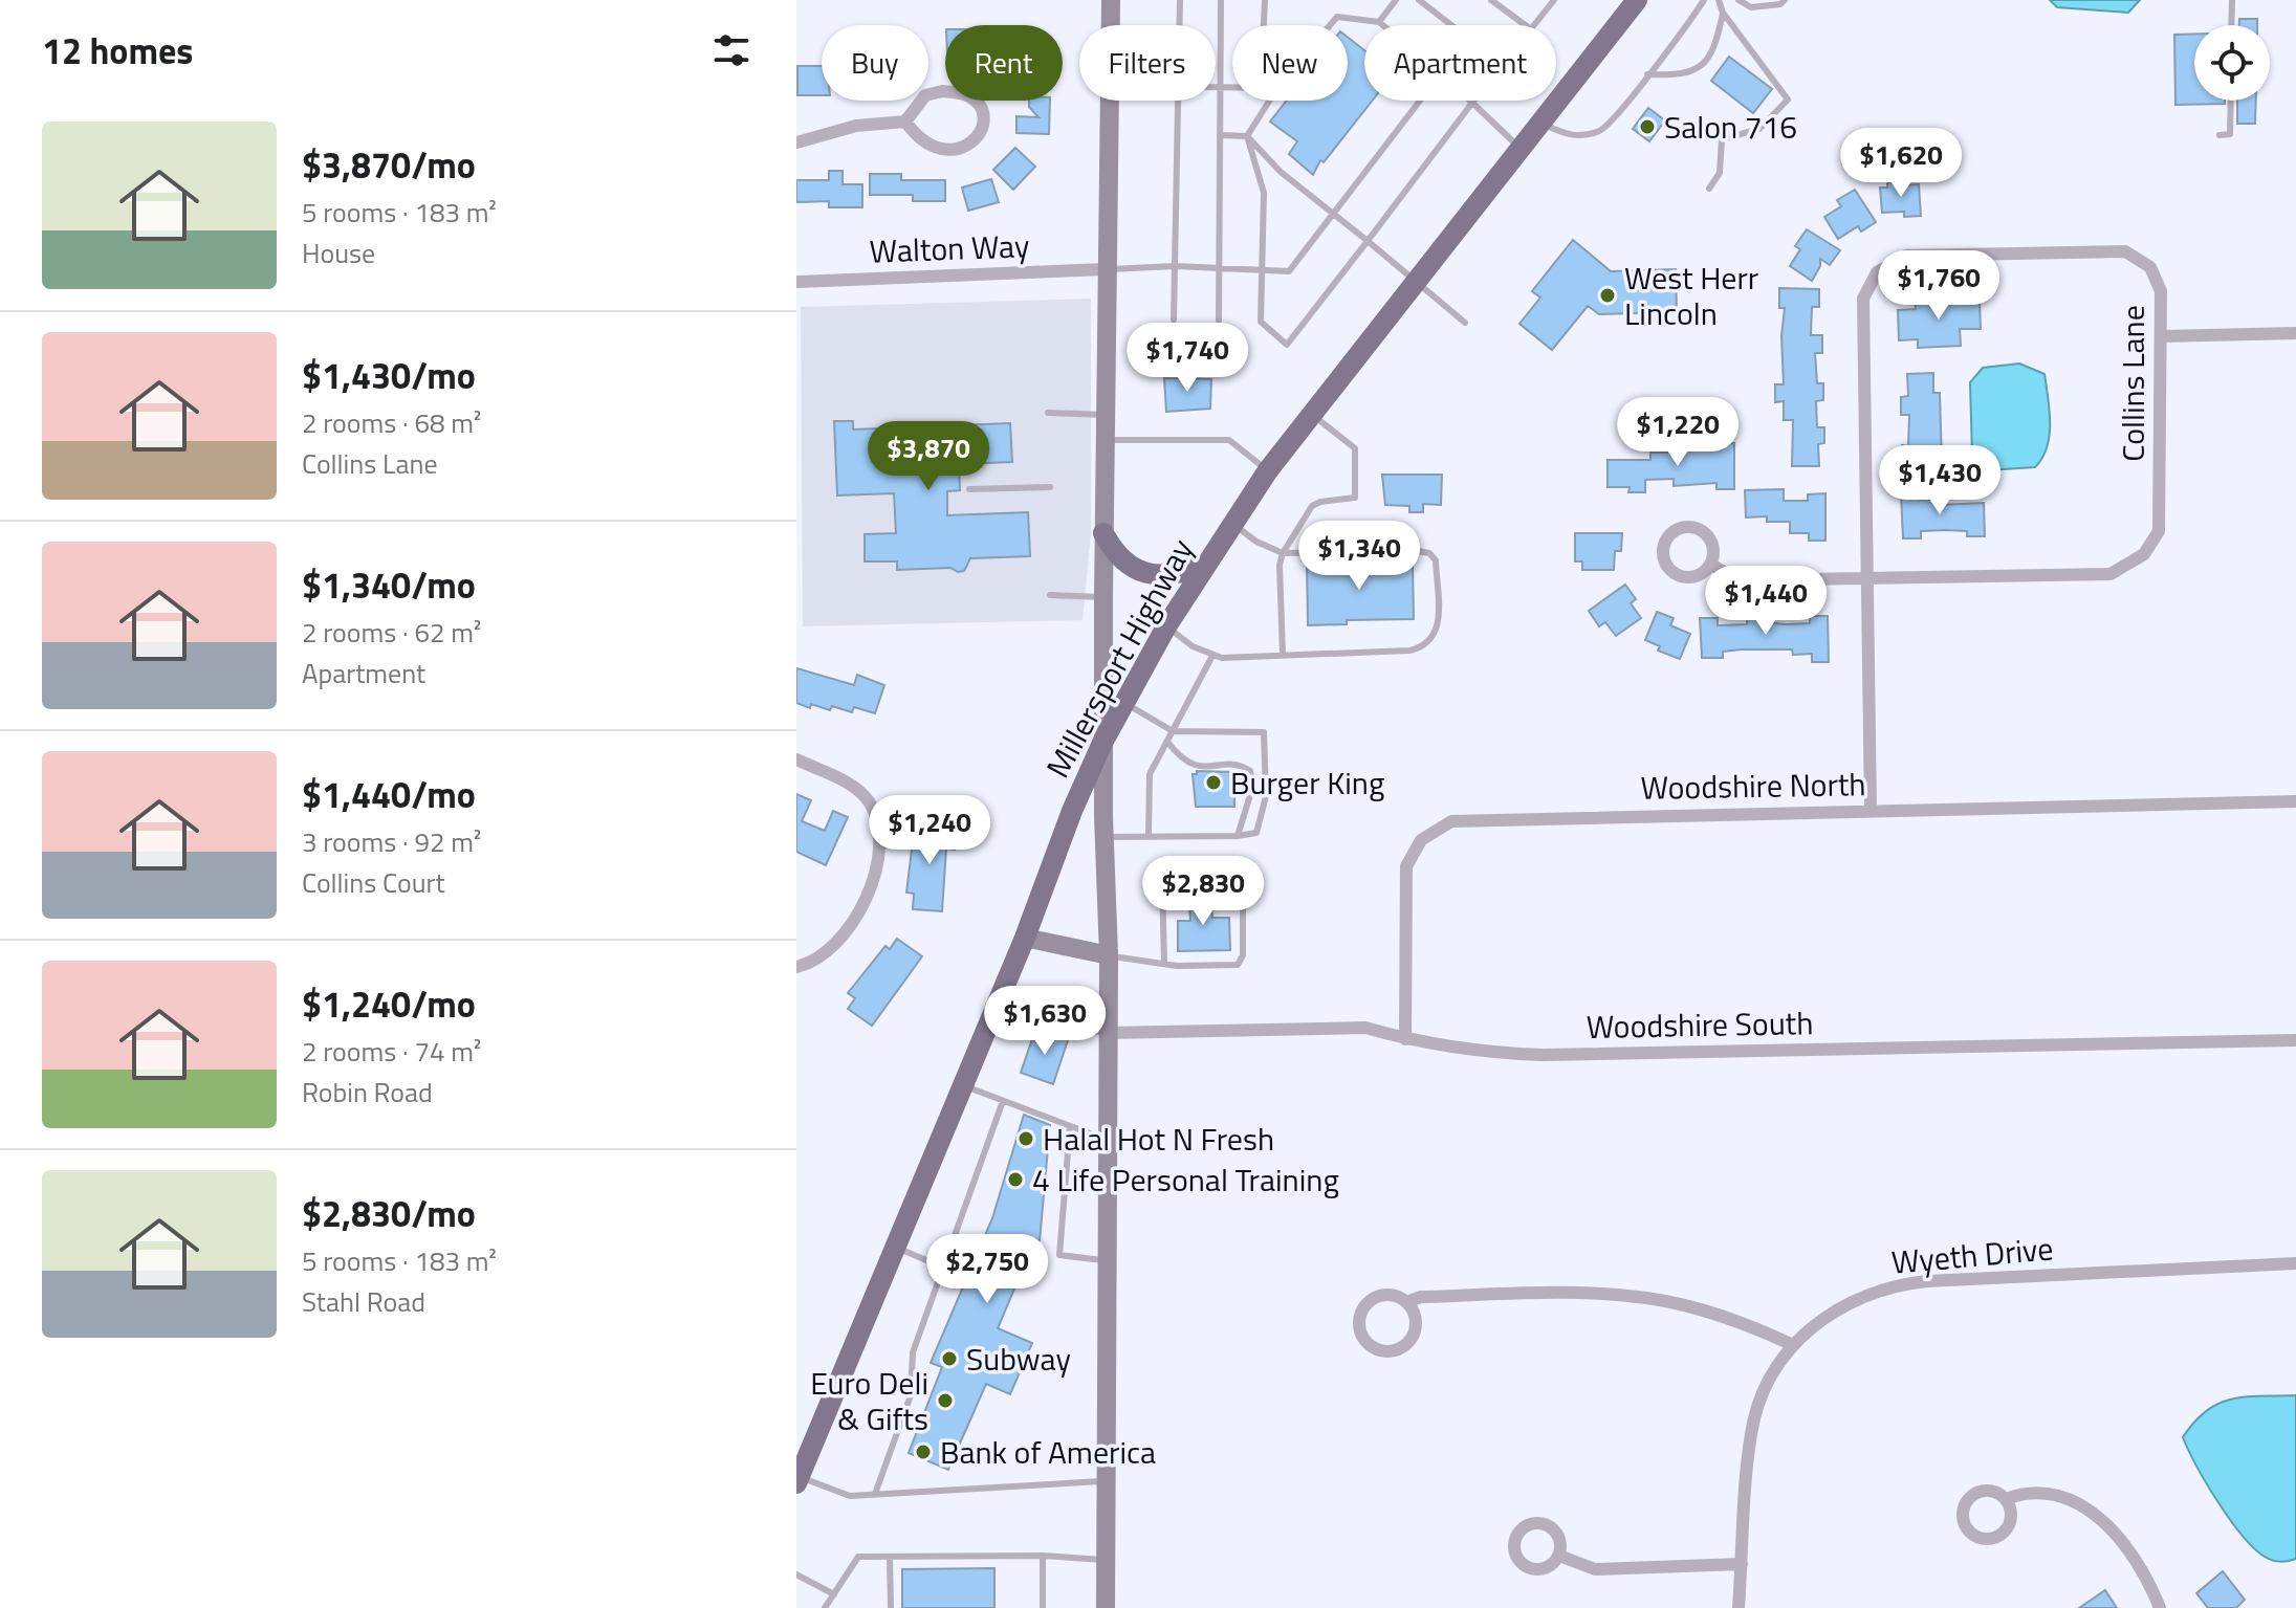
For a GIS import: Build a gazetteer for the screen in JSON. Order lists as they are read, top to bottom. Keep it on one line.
{"streets":{"main road":["Millersport Highway"],"street":["Walton Way","Collins Lane","Woodshire North","Woodshire South","Wyeth Drive"]},"crossings":[["Collins Lane","Woodshire North"],["Woodshire North","Woodshire South"]],"places":["Salon 716","West Herr Lincoln","Burger King","Halal Hot N Fresh","4 Life Personal Training","Subway","Euro Deli & Gifts","Bank of America"],"page":{"heading":"12 homes","chip":["Buy","Rent","Filters","New","Apartment"],"list":[{"name":"$3,870/mo","note":"5 rooms · 183 m² · House"},{"name":"$1,430/mo","note":"2 rooms · 68 m² · Collins Lane"},{"name":"$1,340/mo","note":"2 rooms · 62 m² · Apartment"},{"name":"$1,440/mo","note":"3 rooms · 92 m² · Collins Court"},{"name":"$1,240/mo","note":"2 rooms · 74 m² · Robin Road"},{"name":"$2,830/mo","note":"5 rooms · 183 m² · Stahl Road"}],"price":["$1,620","$1,760","$1,740","$1,220","$3,870","$1,430","$1,340","$1,440","$1,240","$2,830","$1,630","$2,750"]}}
